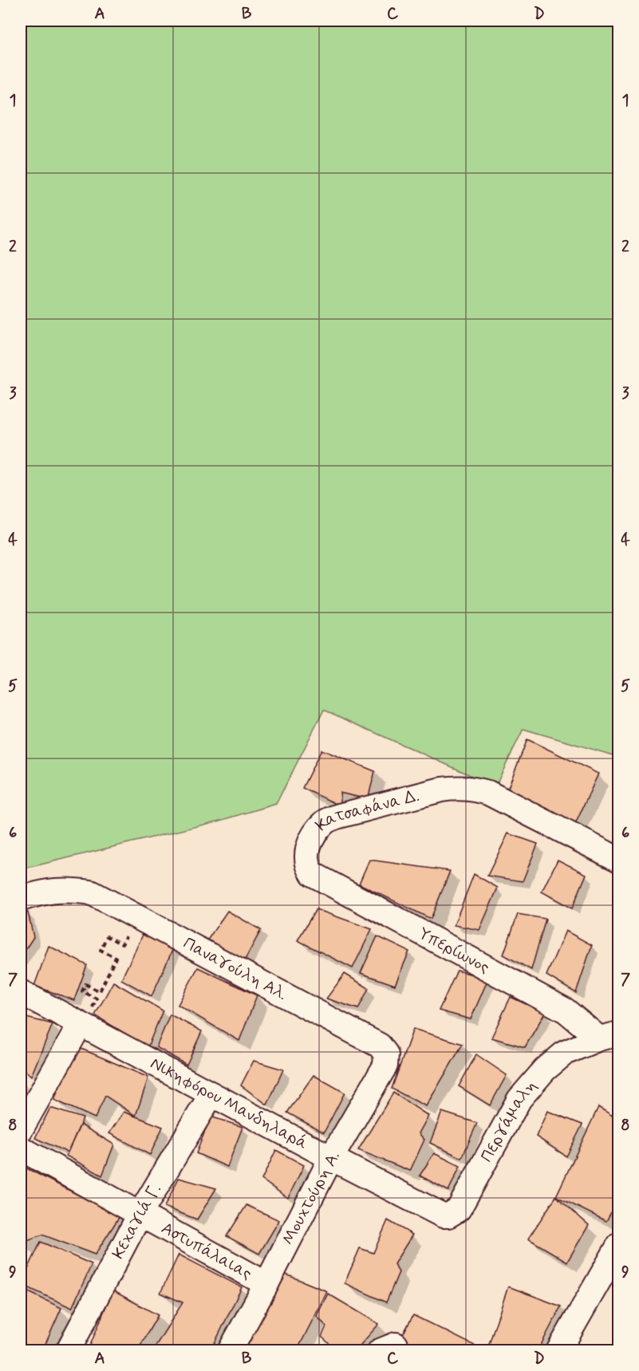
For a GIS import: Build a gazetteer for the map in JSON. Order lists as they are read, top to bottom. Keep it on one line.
{"streets":{"street":["Κατσαφάνα Δ.","Υπερίωνος","Παναγούλη Αλ.","Νικηφόρου Μανδηλαρά","Περγάμαλη","Μουχτούρη Α.","Κεχαγιά Γ.","Αστυπάλαιας"]},"crossings":[["Κατσαφάνα Δ.","Υπερίωνος"],["Υπερίωνος","Περγάμαλη"],["Παναγούλη Αλ.","Μουχτούρη Α."],["Νικηφόρου Μανδηλαρά","Περγάμαλη"],["Νικηφόρου Μανδηλαρά","Μουχτούρη Α."],["Νικηφόρου Μανδηλαρά","Κεχαγιά Γ."],["Μουχτούρη Α.","Αστυπάλαιας"],["Κεχαγιά Γ.","Αστυπάλαιας"]],"grid":{"columns":["A","B","C","D"],"rows":["1","2","3","4","5","6","7","8","9"]}}
